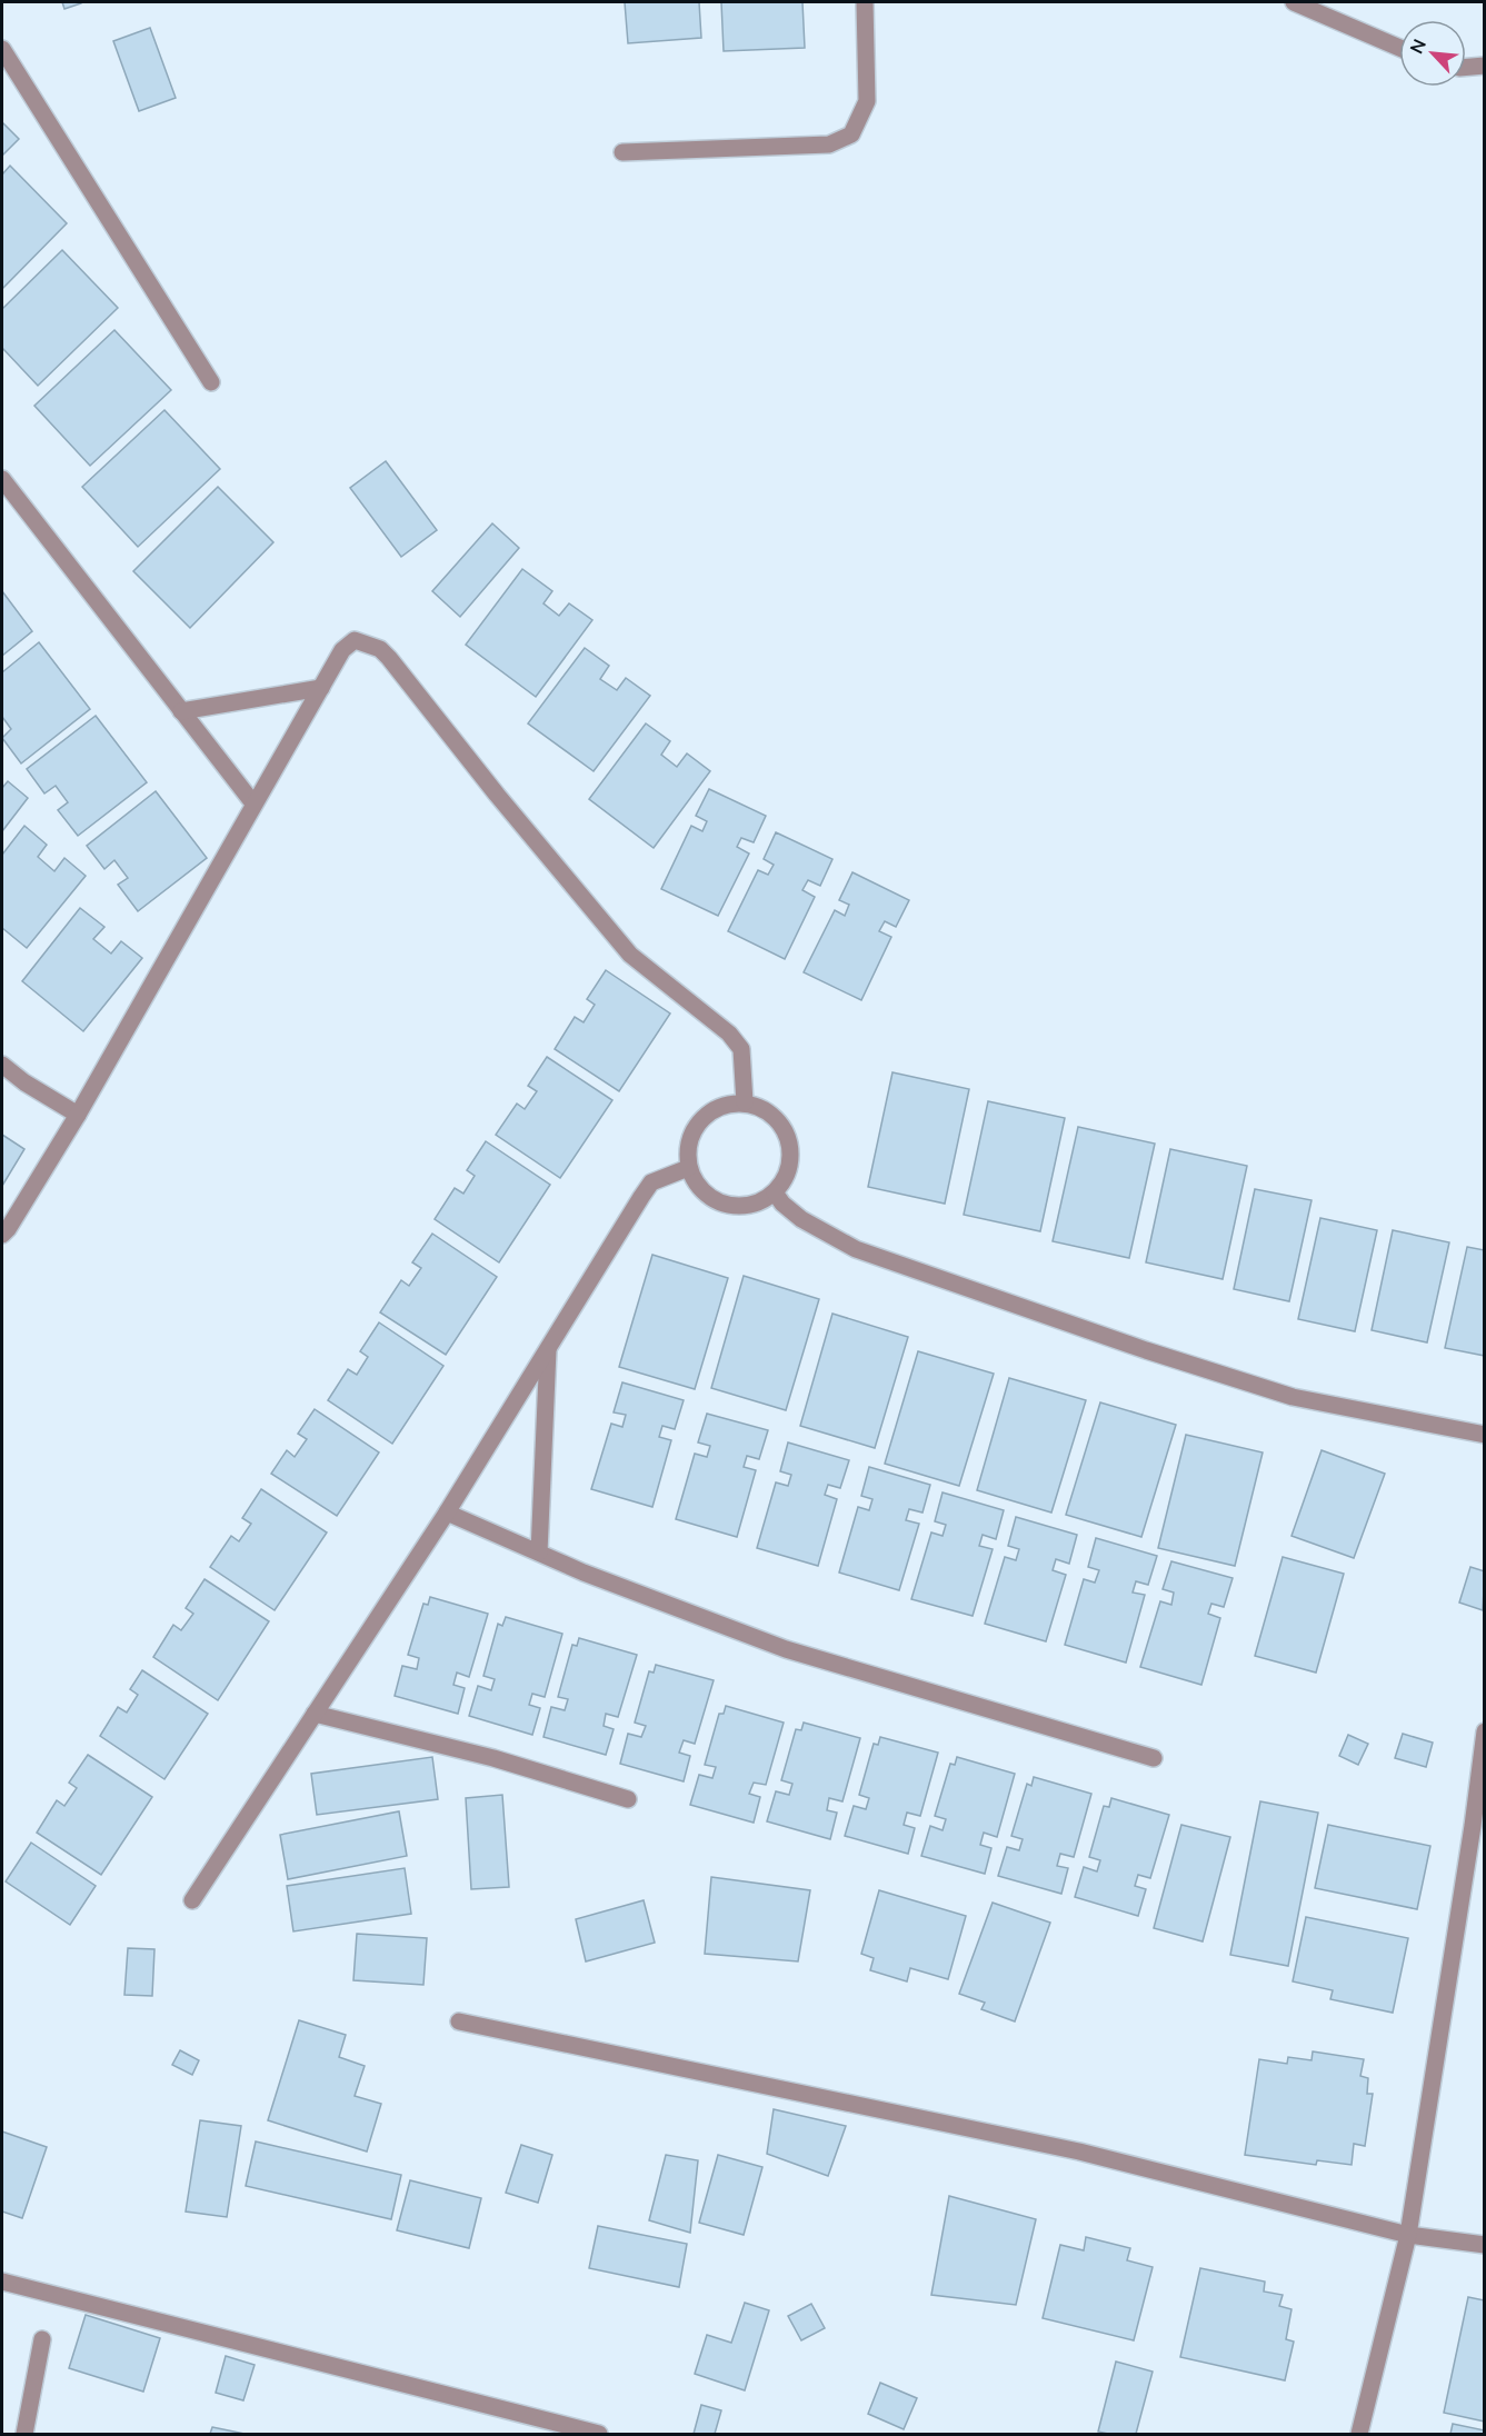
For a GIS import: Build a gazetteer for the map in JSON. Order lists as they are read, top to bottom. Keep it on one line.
{"north":"top left"}
